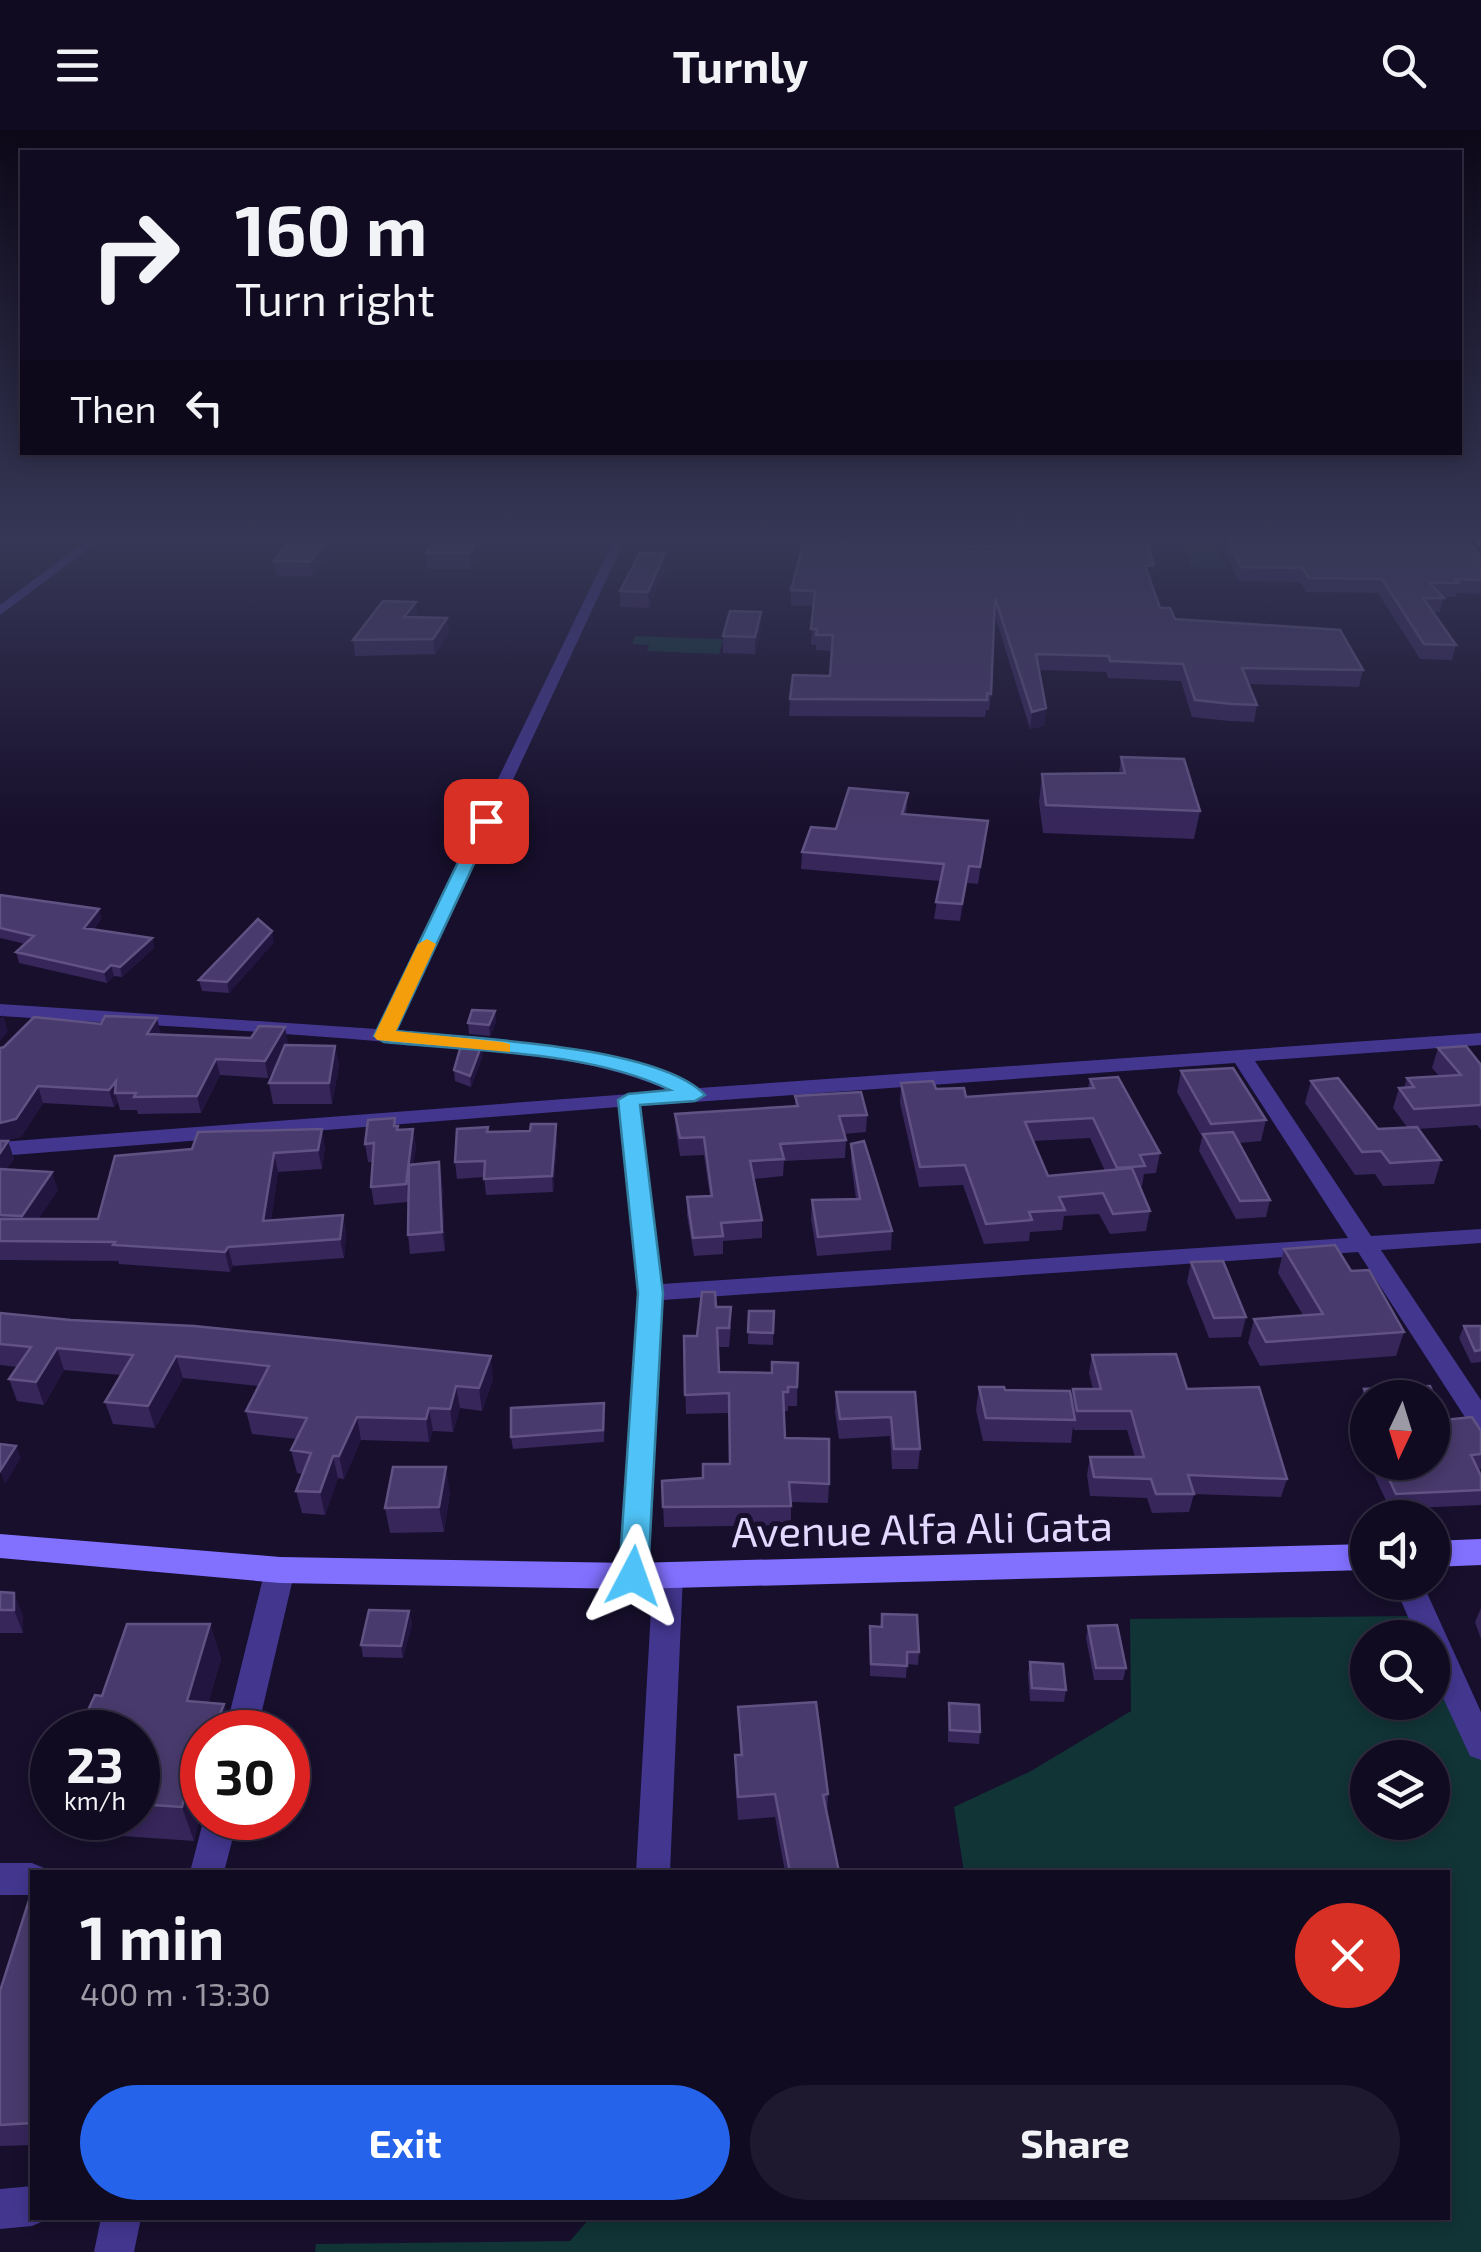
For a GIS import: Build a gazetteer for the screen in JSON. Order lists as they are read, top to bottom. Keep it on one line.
{"streets":{"street":["Avenue Alfa Ali Gata"]},"north":"bottom","page":{"header":"Turnly","turn":["160 m","Turn right"],"then":"Then","speed":"23 km/h","limit":"30","heading":["1 min","400 m · 13:30"],"buttons":["Exit","Share"]}}
